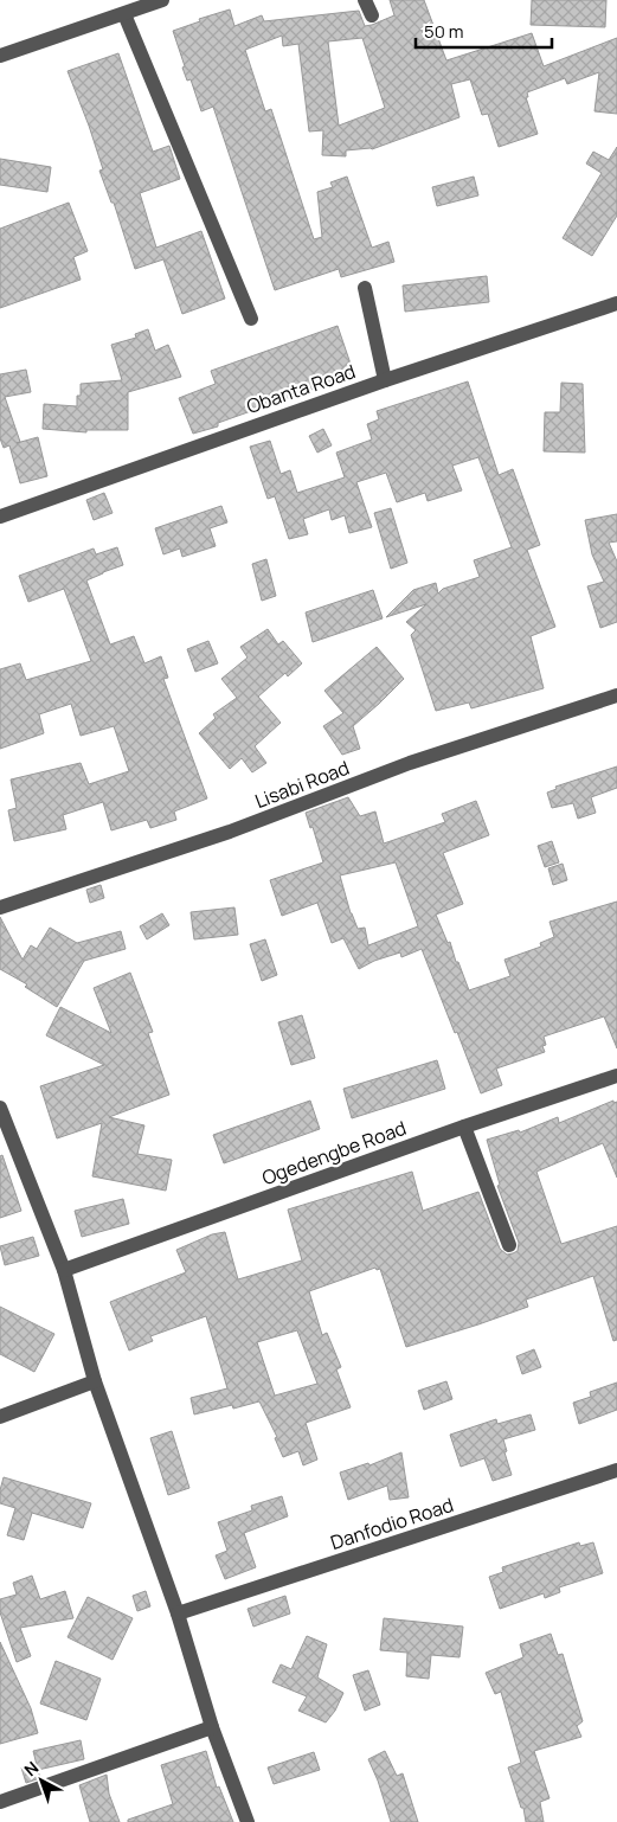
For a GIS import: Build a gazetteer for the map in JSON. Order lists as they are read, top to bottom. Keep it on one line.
{"streets":{"street":["Obanta Road","Lisabi Road","Ogedengbe Road","Danfodio Road"]},"scale_bar":"50 m","north":"top left"}
